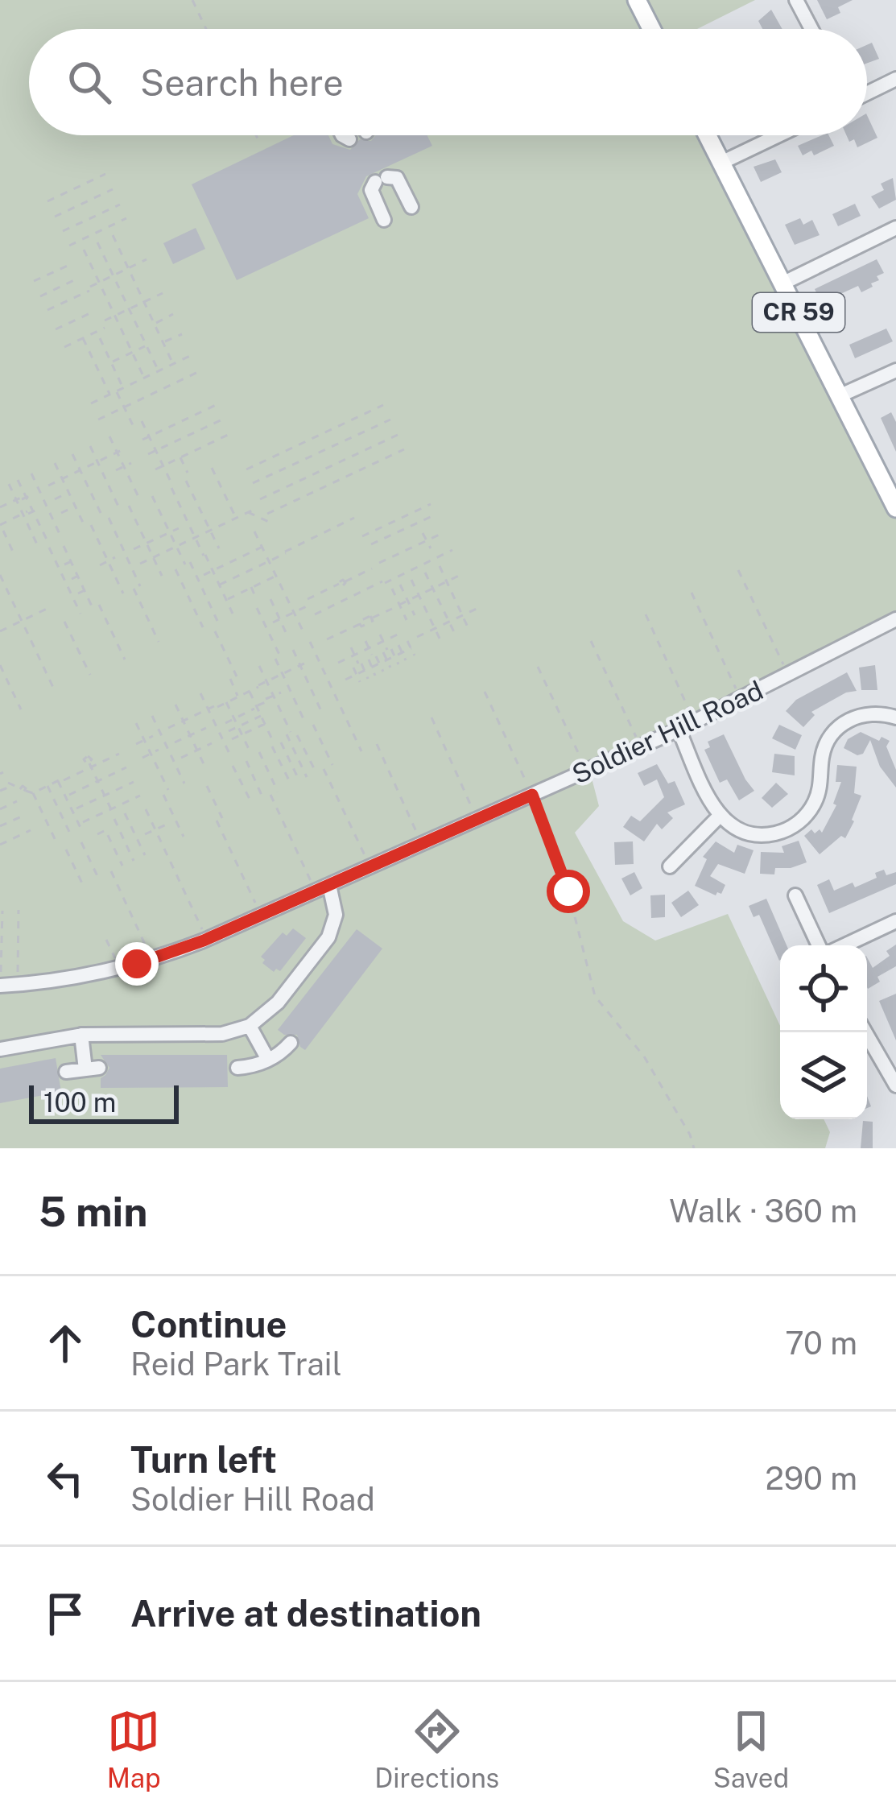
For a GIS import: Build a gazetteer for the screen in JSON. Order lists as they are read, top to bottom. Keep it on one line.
{"streets":{"main road":["CR 59"],"street":["Soldier Hill Road"]},"scale_bar":"100 m","page":{"search":"Search here","scale":"100 m","heading":["5 min","Walk · 360 m"],"list":[["Continue","Reid Park Trail","70 m"],["Turn left","Soldier Hill Road","290 m"],"Arrive at destination"],"nav":["Map","Directions","Saved"]}}
